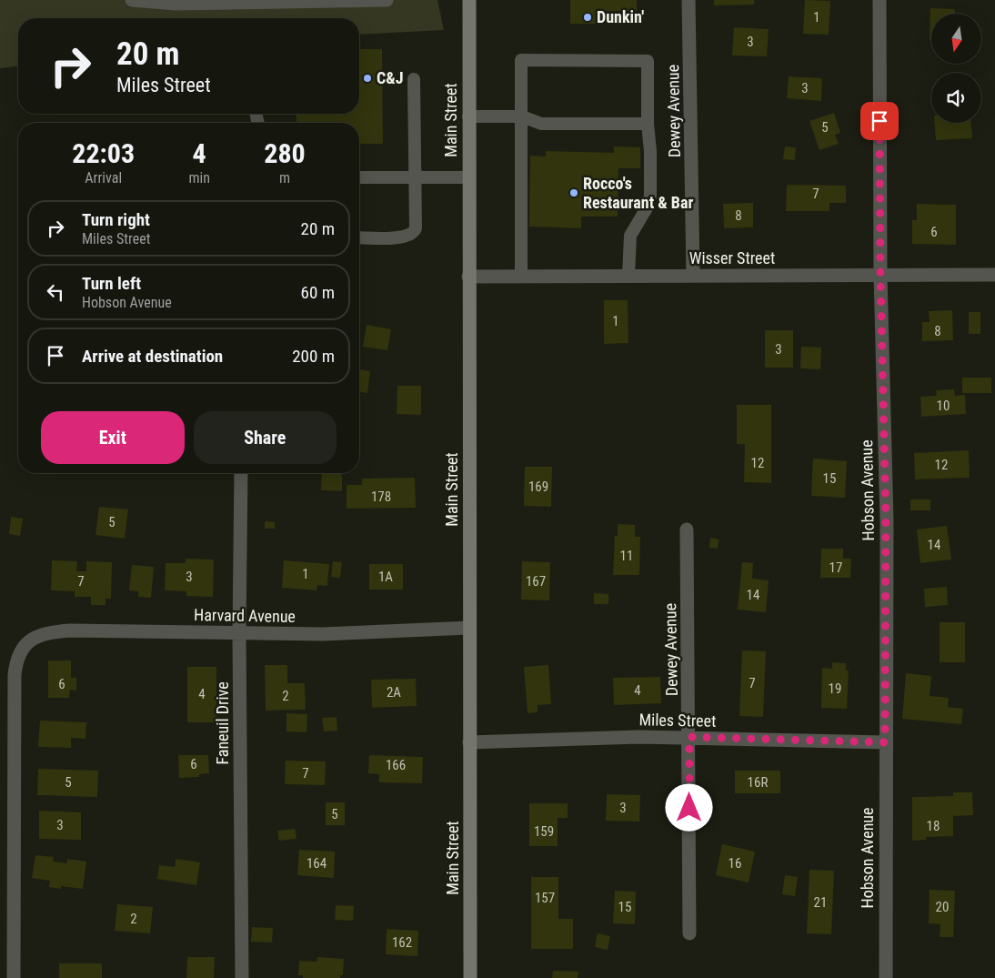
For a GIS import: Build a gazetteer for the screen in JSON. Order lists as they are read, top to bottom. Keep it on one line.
{"streets":{"main road":["Main Street"],"street":["Dewey Avenue","Wisser Street","Hobson Avenue","Harvard Avenue","Miles Street","Faneuil Drive"]},"crossings":[["Dewey Avenue","Wisser Street"],["Dewey Avenue","Miles Street"],["Main Street","Wisser Street"],["Main Street","Harvard Avenue"],["Main Street","Miles Street"],["Wisser Street","Hobson Avenue"],["Hobson Avenue","Miles Street"],["Harvard Avenue","Faneuil Drive"]],"places":["Dunkin'","C&J","Rocco's Restaurant & Bar"],"house_numbers":["1","3","3","5","7","8","6","1","8","3","10","12","12","15","169","178","5","14","11","17","1","3","1A","7","167","14","7","6","19","4","2A","4","2","6","166","7","5","16R","3","5","3","18","159","164","16","157","21","15","20","2","162"],"north":"bottom","page":{"turn":["20 m","Miles Street"],"eta":["22:03","Arrival","4","min","280","m"],"list":[{"name":"Turn right","note":"Miles Street","value":"20 m"},{"name":"Turn left","note":"Hobson Avenue","value":"60 m"},{"name":"Arrive at destination","value":"200 m"}],"buttons":["Exit","Share"]}}
